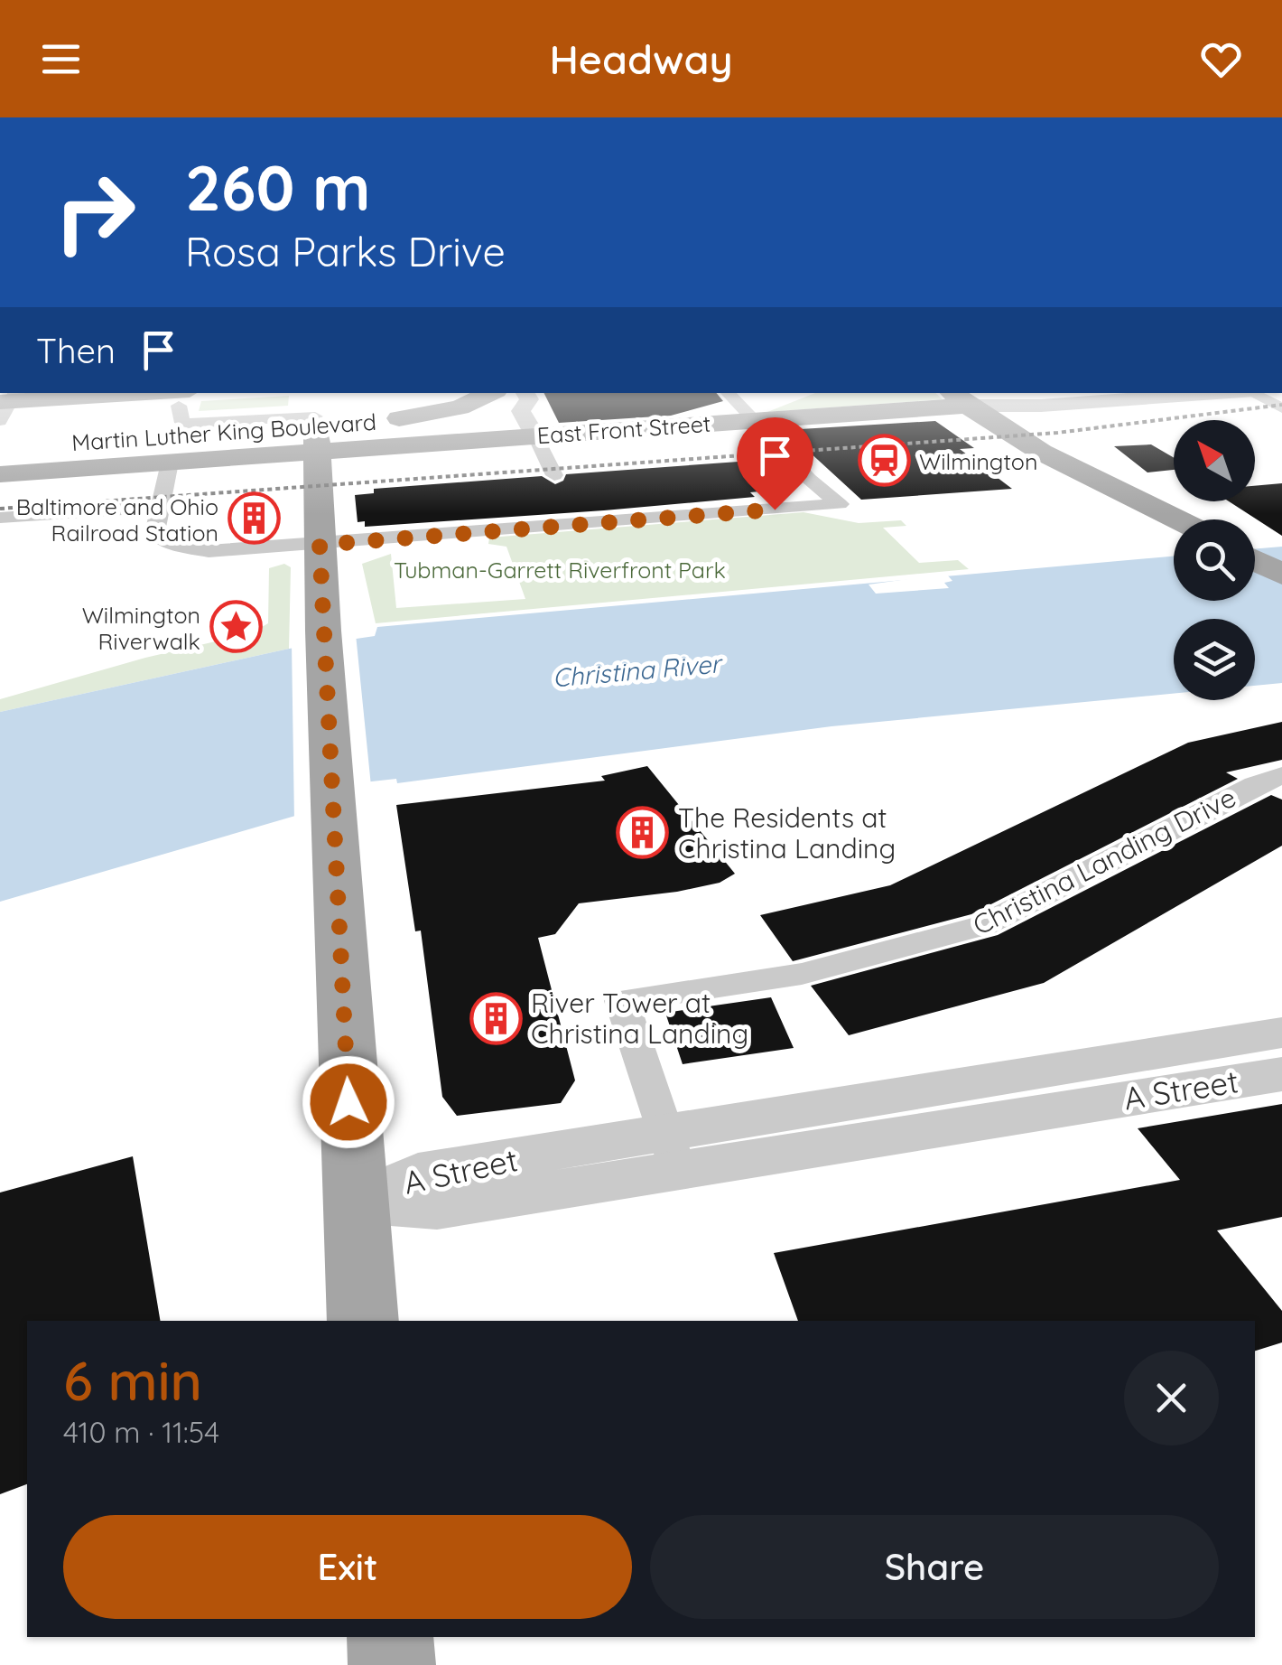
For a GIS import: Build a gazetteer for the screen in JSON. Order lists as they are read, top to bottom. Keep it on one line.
{"streets":{"main road":["East Front Street","Martin Luther King Boulevard"],"street":["Christina Landing Drive","A Street"]},"crossings":[["East Front Street","Martin Luther King Boulevard"],["Christina Landing Drive","A Street"]],"water":["Christina River"],"parks":["Tubman-Garrett Riverfront Park"],"places":{"station":["Wilmington"],"building":["Baltimore and Ohio Railroad Station","The Residents at Christina Landing","River Tower at Christina Landing"],"place":["Wilmington Riverwalk"]},"north":"top left","page":{"header":"Headway","turn":["260 m","Rosa Parks Drive"],"then":"Then","heading":["6 min","410 m · 11:54"],"buttons":["Exit","Share"]}}
